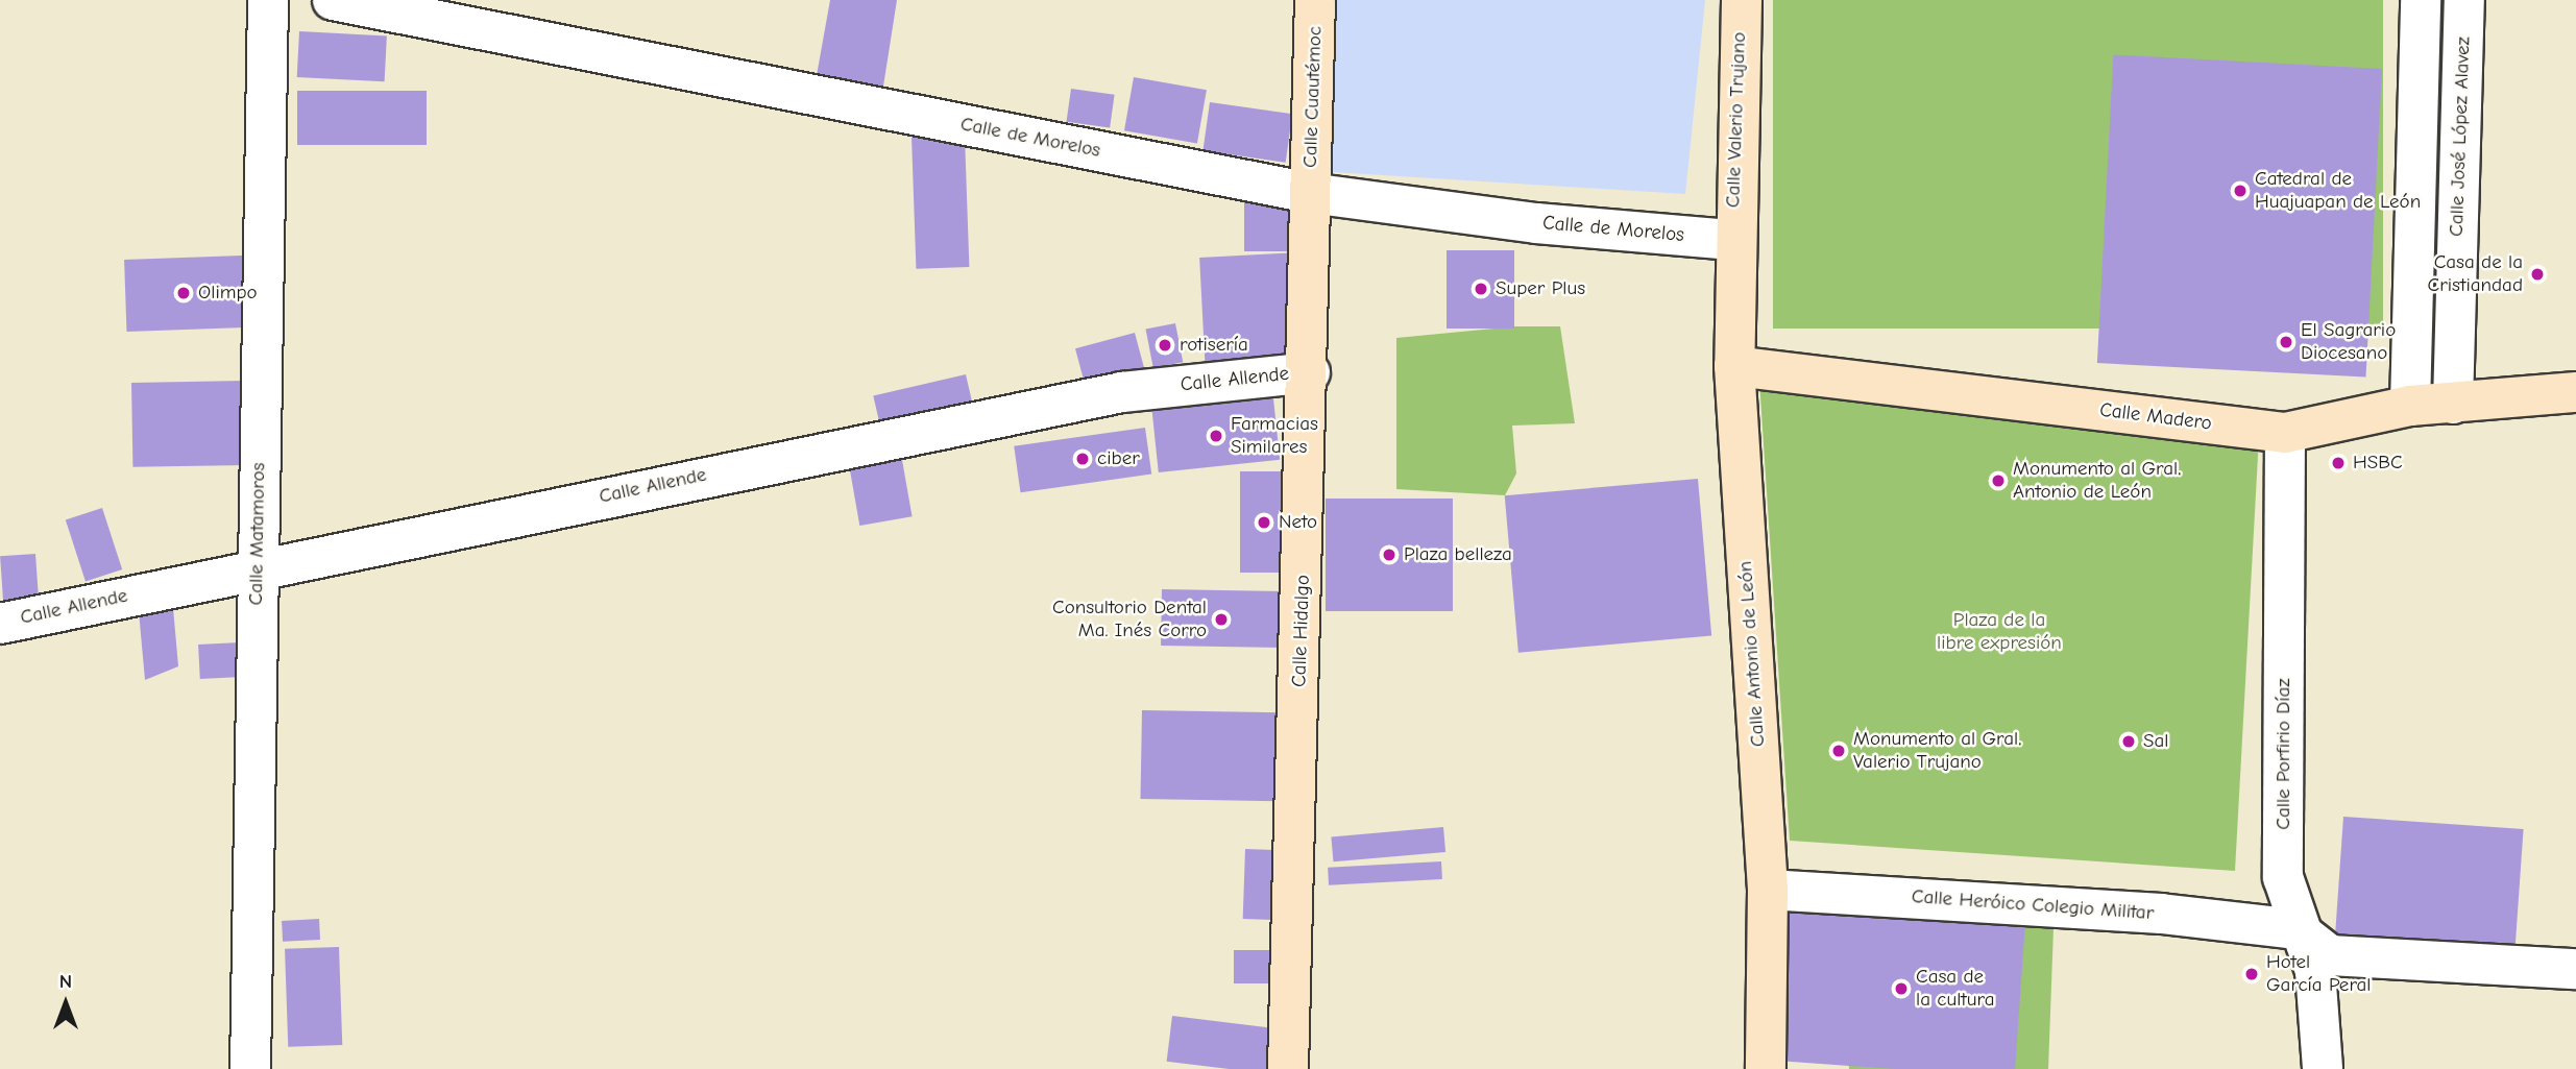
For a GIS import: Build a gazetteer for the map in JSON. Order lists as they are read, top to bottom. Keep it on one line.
{"streets":{"main road":["Calle Cuautémoc","Calle Valerio Trujano","Calle Madero","Calle Hidalgo","Calle Antonio de León"],"street":["Calle José López Alavez","Calle de Morelos","Calle Allende","Calle Matamoros","Calle Porfirio Díaz","Calle Heróico Colegio Militar"]},"crossings":[["Calle Cuautémoc","Calle de Morelos"],["Calle Cuautémoc","Calle Hidalgo"],["Calle Valerio Trujano","Calle de Morelos"],["Calle Valerio Trujano","Calle Antonio de León"],["Calle José López Alavez","Calle Madero"],["Calle de Morelos","Calle Hidalgo"],["Calle de Morelos","Calle Antonio de León"],["Calle Allende","Calle Matamoros"],["Calle Allende","Calle Hidalgo"],["Calle Madero","Calle Antonio de León"],["Calle Madero","Calle Porfirio Díaz"],["Calle Antonio de León","Calle Heróico Colegio Militar"],["Calle Porfirio Díaz","Calle Heróico Colegio Militar"]],"parks":["Plaza de la libre expresión"],"places":["Catedral de Huajuapan de León","Casa de la Cristiandad","Super Plus","Olimpo","El Sagrario Diocesano","rotisería","Farmacias Similares","ciber","HSBC","Monumento al Gral. Antonio de León","Neto","Plaza belleza","Consultorio Dental Ma. Inés Corro","Sal","Monumento al Gral. Valerio Trujano","Hotel García Peral","Casa de la cultura"],"north":"top"}
